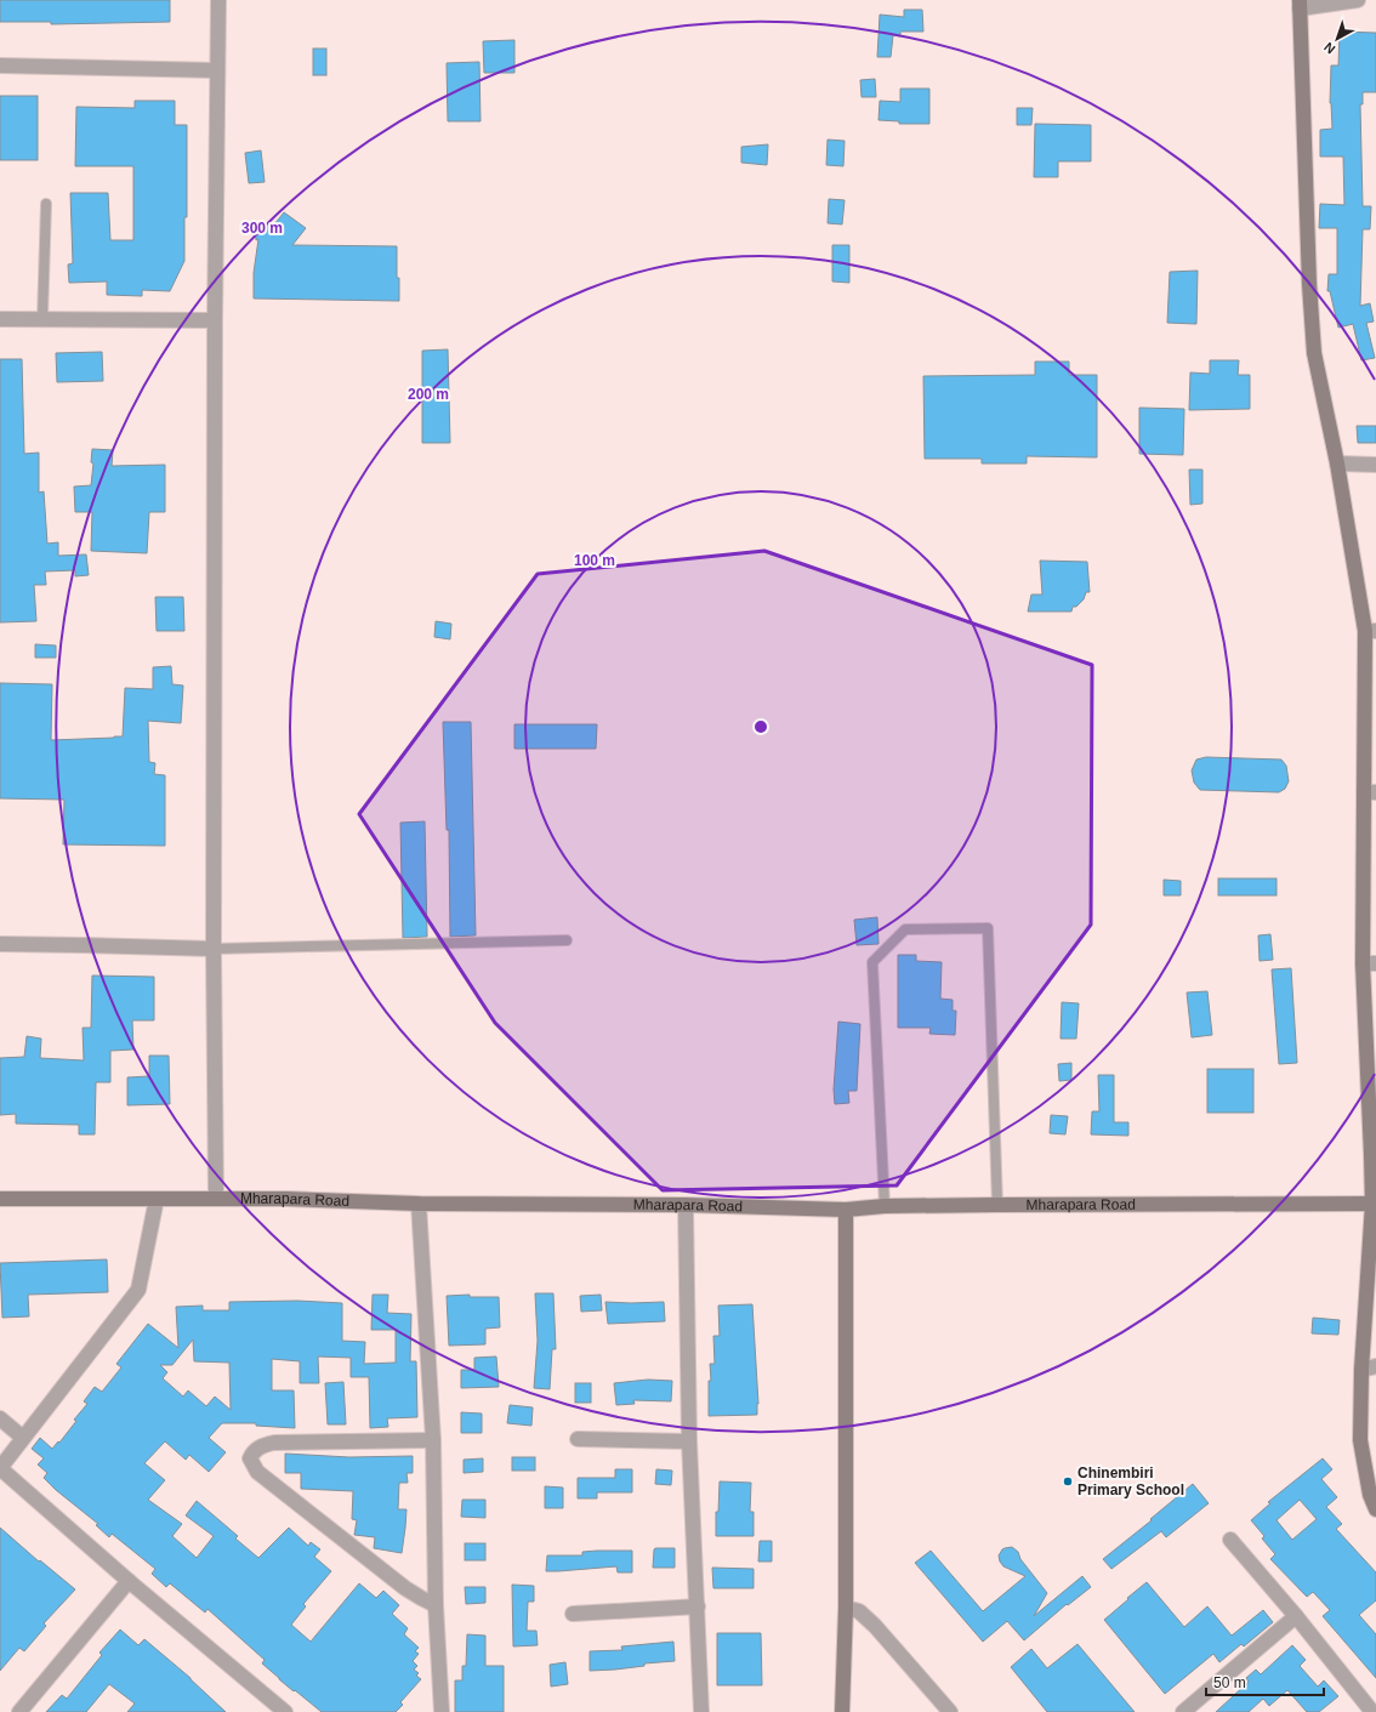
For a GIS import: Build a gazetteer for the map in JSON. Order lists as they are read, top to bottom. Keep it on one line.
{"streets":{"street":["Mharapara Road"]},"places":["Chinembiri Primary School"],"scale_bar":"50 m","north":"bottom left","rings":["300 m","200 m","100 m"]}
